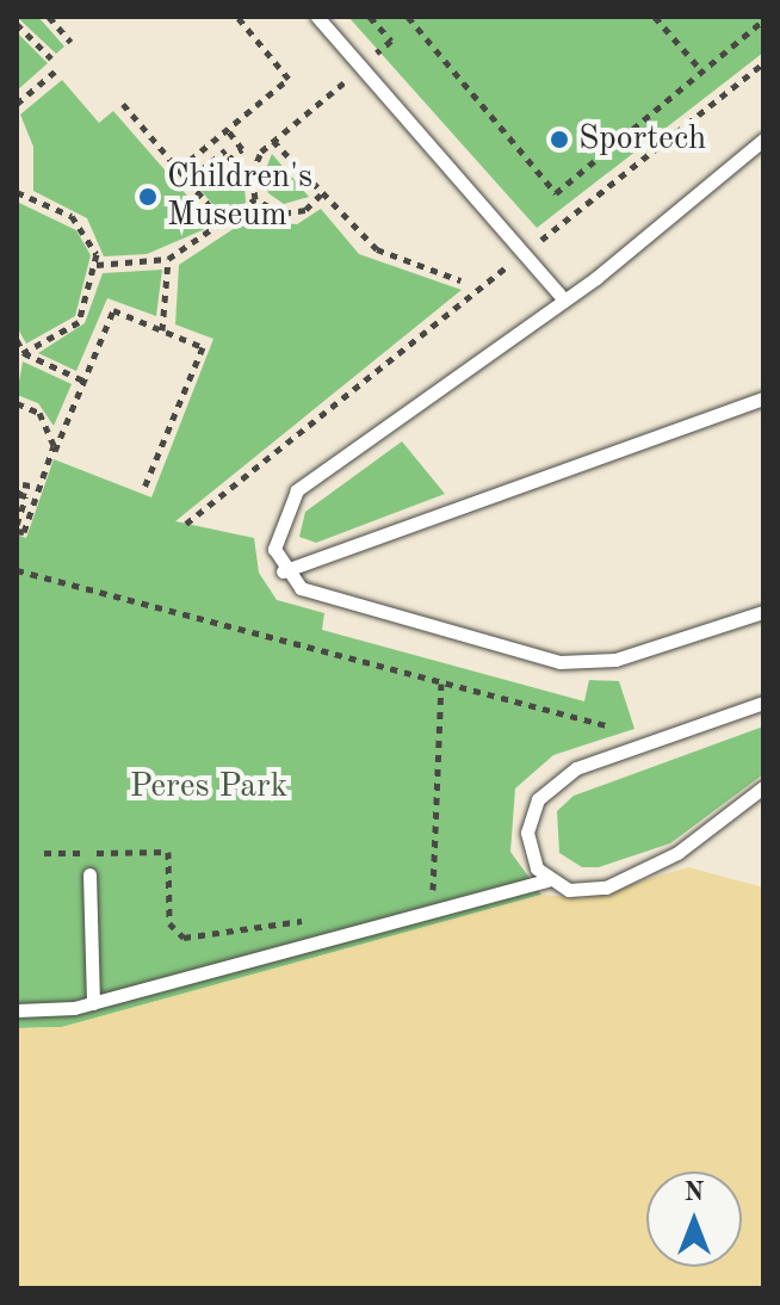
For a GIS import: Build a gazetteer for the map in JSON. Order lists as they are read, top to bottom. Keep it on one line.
{"parks":["Peres Park"],"places":["Sportech","Children's Museum"],"north":"top"}
